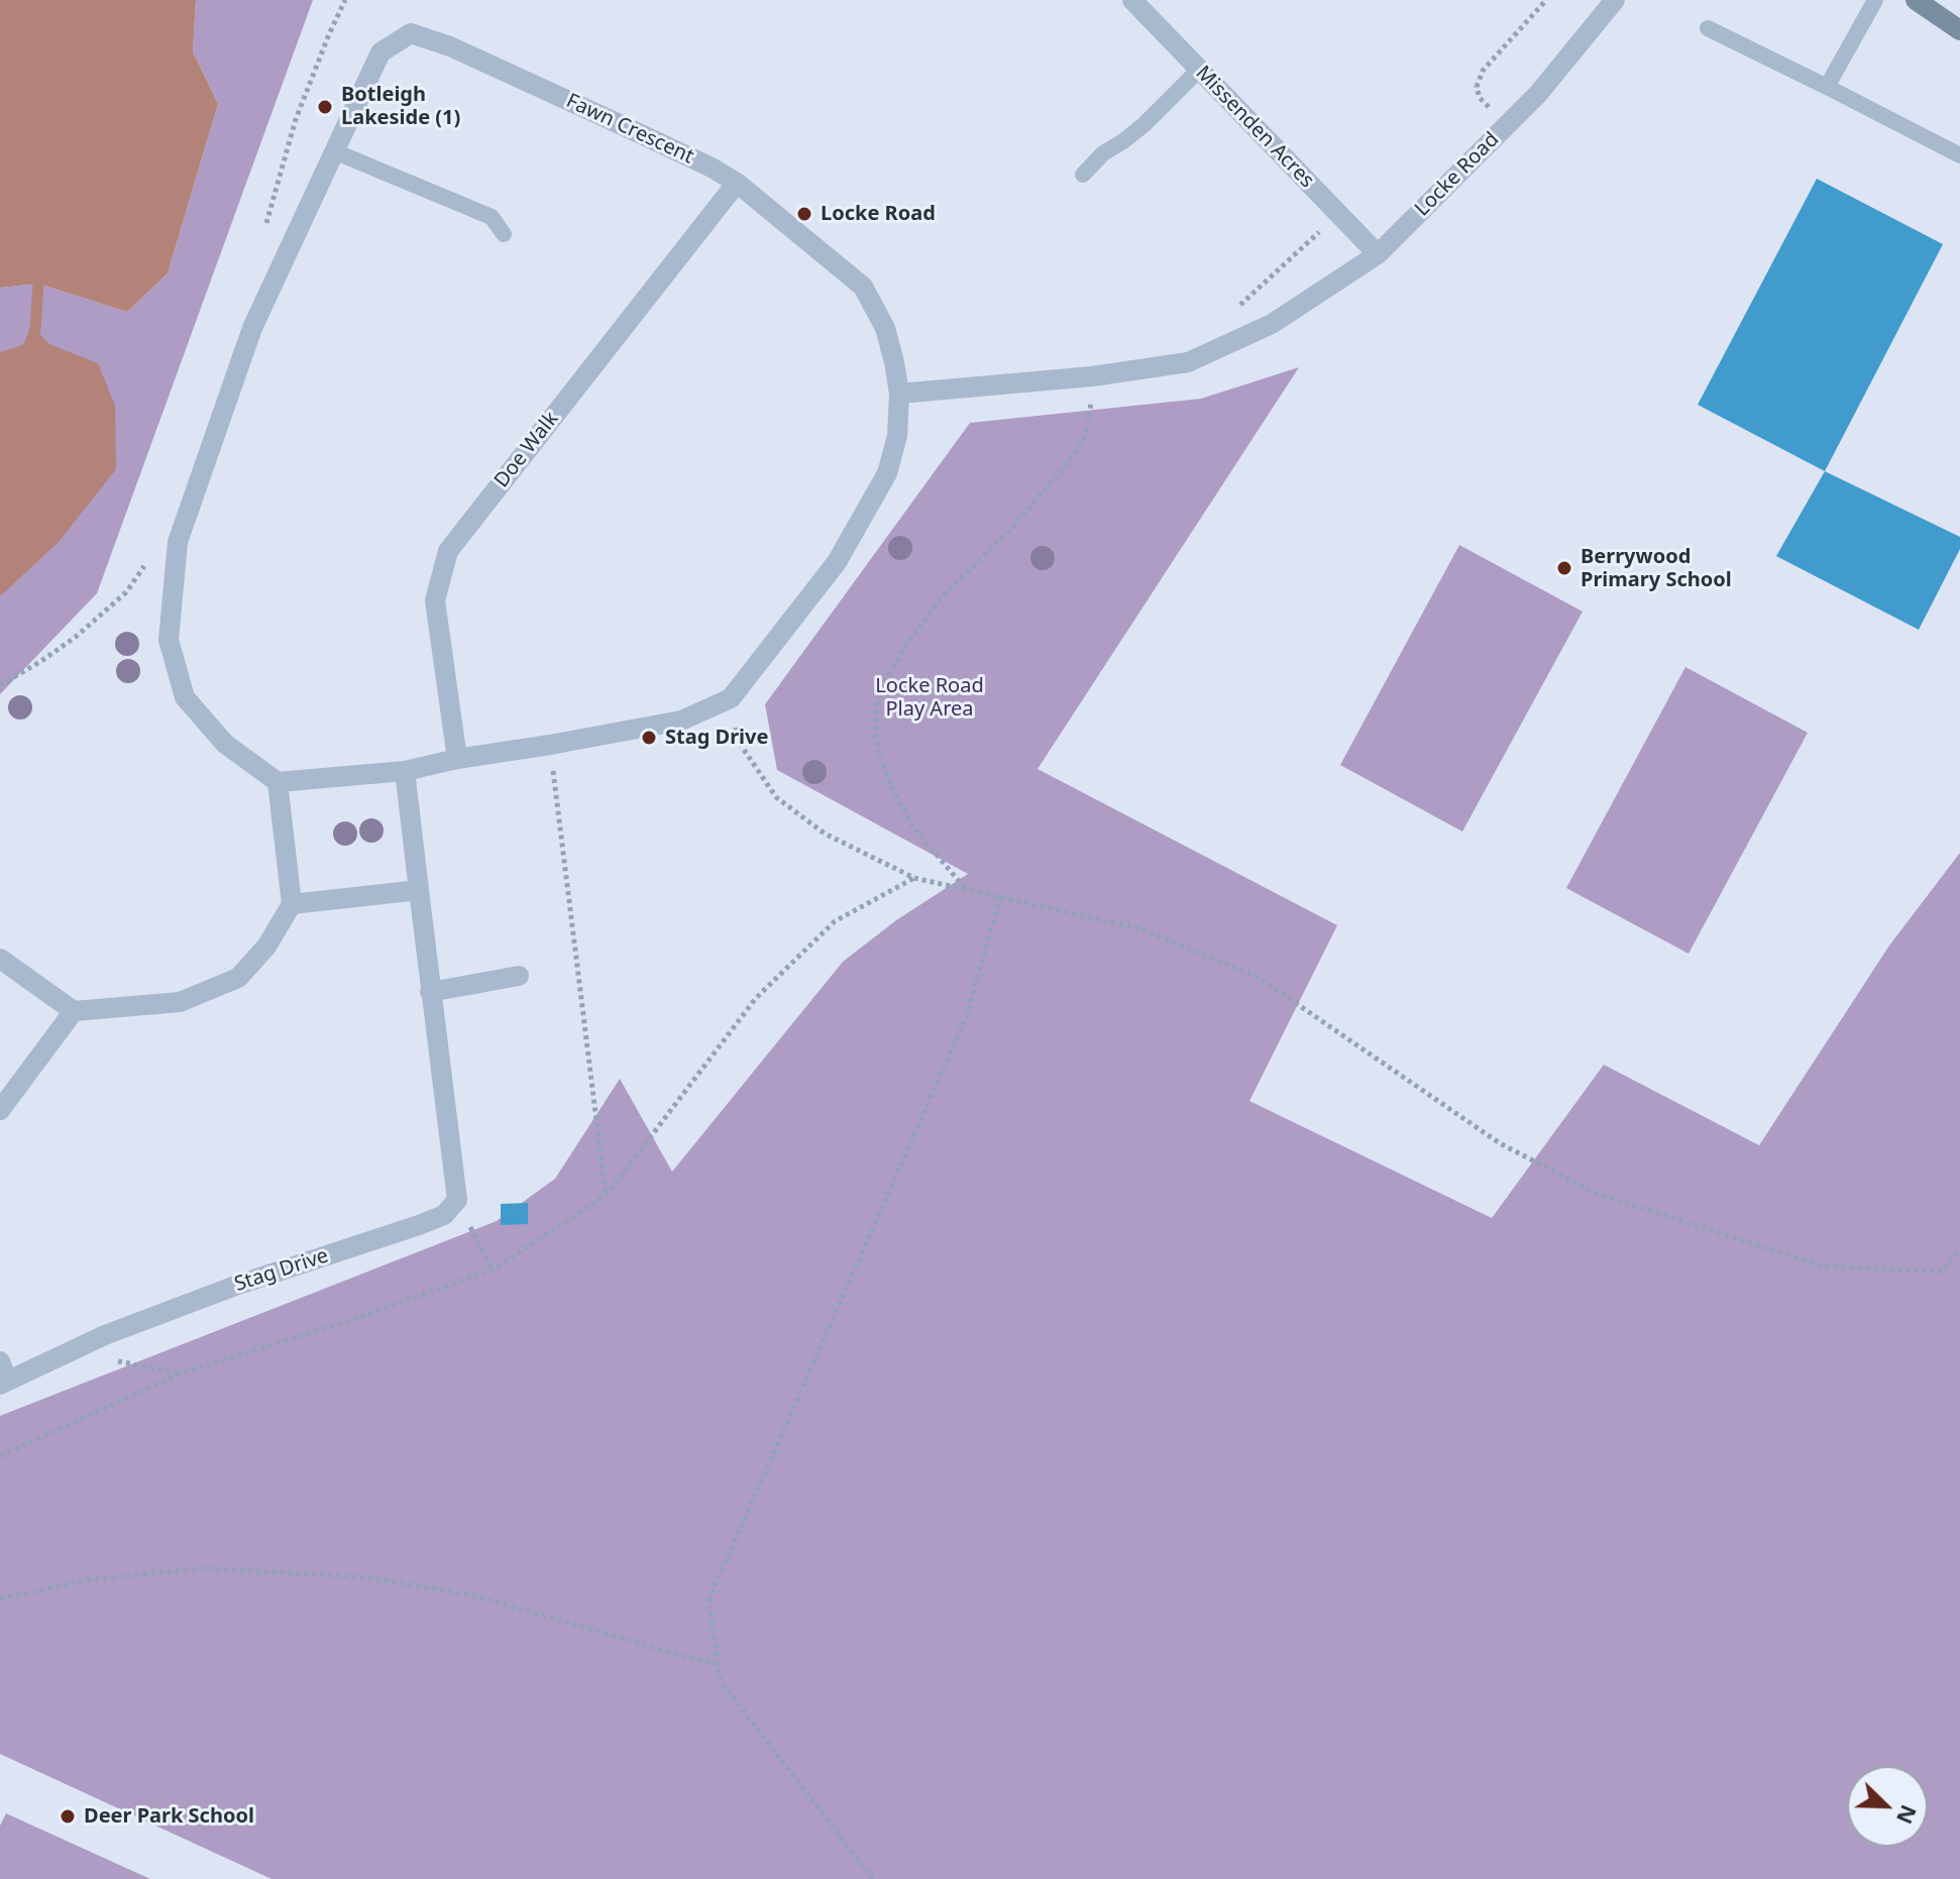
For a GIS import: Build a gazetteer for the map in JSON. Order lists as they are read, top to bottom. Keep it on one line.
{"streets":{"street":["Missenden Acres","Fawn Crescent","Locke Road","Doe Walk","Stag Drive"]},"crossings":[["Missenden Acres","Locke Road"],["Fawn Crescent","Locke Road"],["Fawn Crescent","Doe Walk"]],"parks":["Locke Road Play Area"],"places":["Botleigh Lakeside (1)","Locke Road","Berrywood Primary School","Stag Drive","Deer Park School"],"north":"bottom right"}
